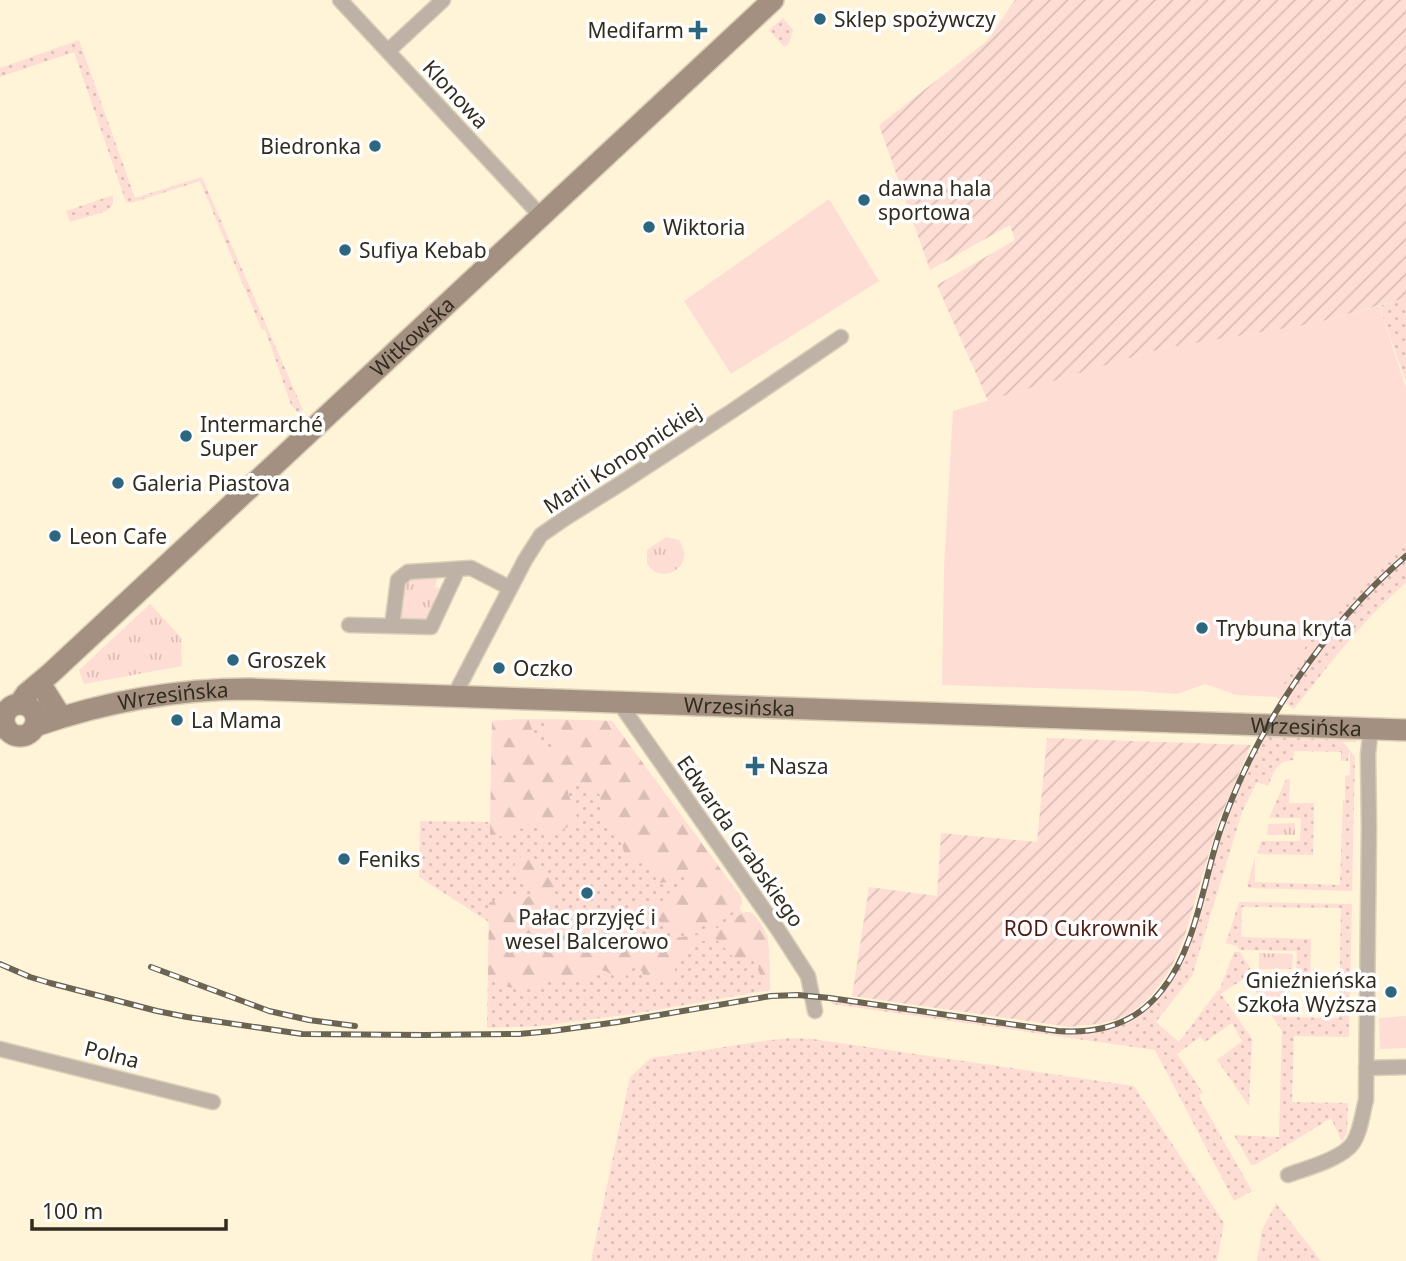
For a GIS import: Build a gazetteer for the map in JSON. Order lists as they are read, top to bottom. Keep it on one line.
{"streets":{"street":["Klonowa","Witkowska","Marii Konopnickiej","Wrzesińska","Edwarda Grabskiego","Polna"]},"crossings":[["Klonowa","Witkowska"],["Witkowska","Wrzesińska"],["Marii Konopnickiej","Wrzesińska"],["Wrzesińska","Edwarda Grabskiego"]],"parks":["ROD Cukrownik"],"places":{"other":["Sklep spożywczy","Biedronka","dawna hala sportowa","Wiktoria","Sufiya Kebab","Intermarché Super","Galeria Piastova","Leon Cafe","Trybuna kryta","Groszek","Oczko","La Mama","Feniks","Pałac przyjęć i wesel Balcerowo","Gnieźnieńska Szkoła Wyższa"],"health":["Medifarm","Nasza"]},"scale_bar":"100 m"}
